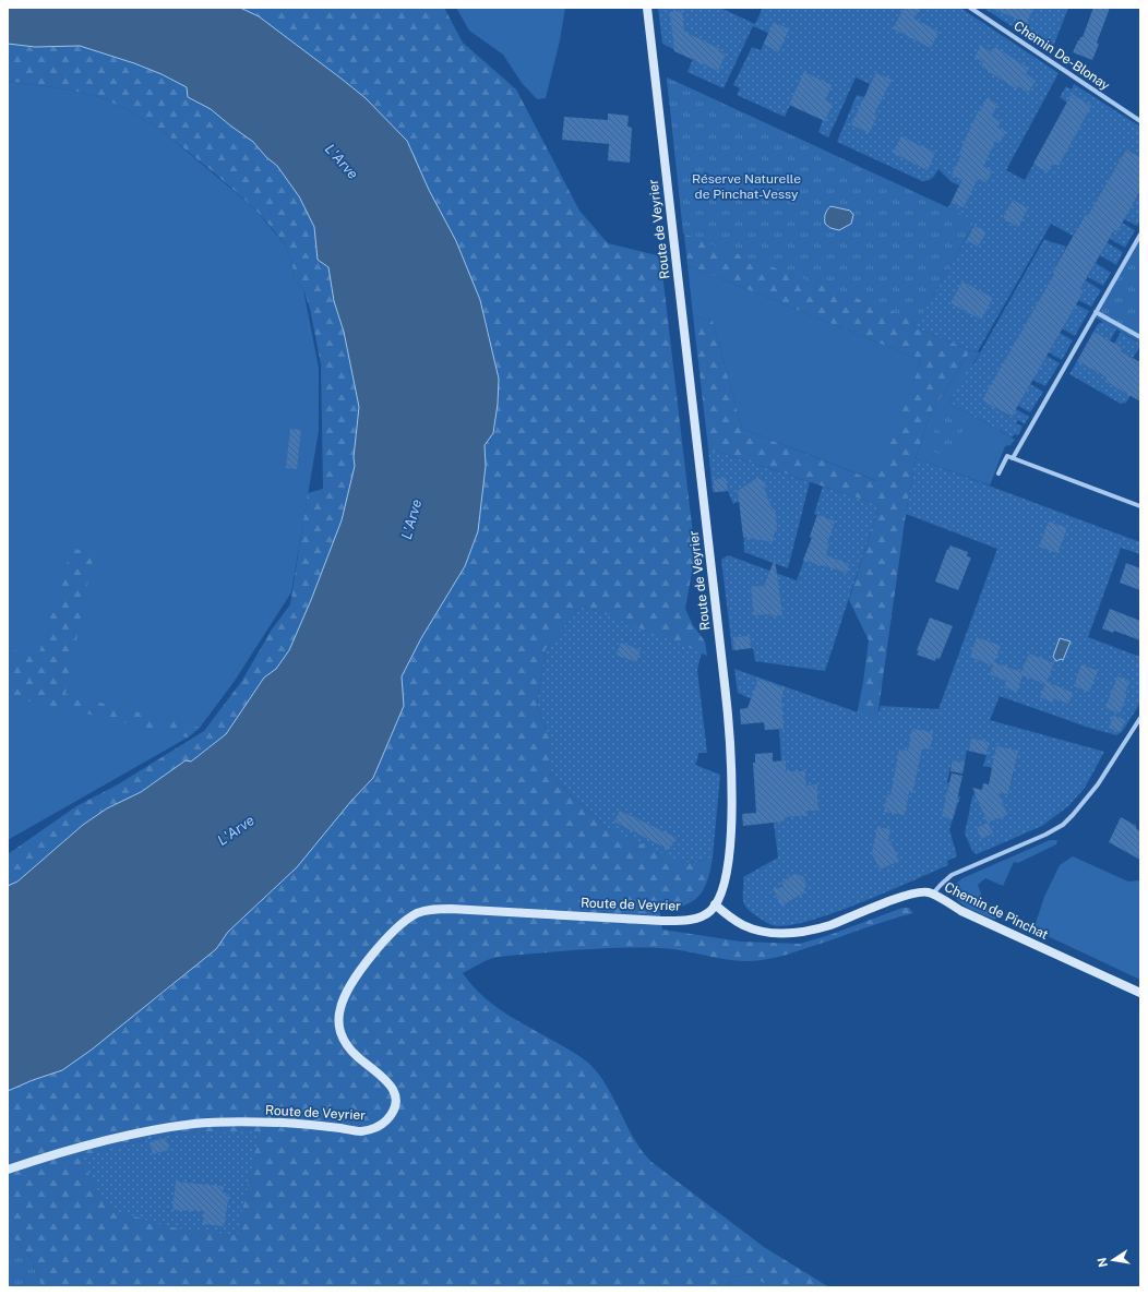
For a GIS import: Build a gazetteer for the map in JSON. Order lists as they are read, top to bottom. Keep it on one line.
{"streets":{"main road":["Route de Veyrier","Chemin de Pinchat"],"street":["Chemin De-Blonay"]},"crossings":[["Route de Veyrier","Chemin de Pinchat"]],"water":["L'Arve"],"parks":["Réserve Naturelle de Pinchat-Vessy"],"north":"left"}
